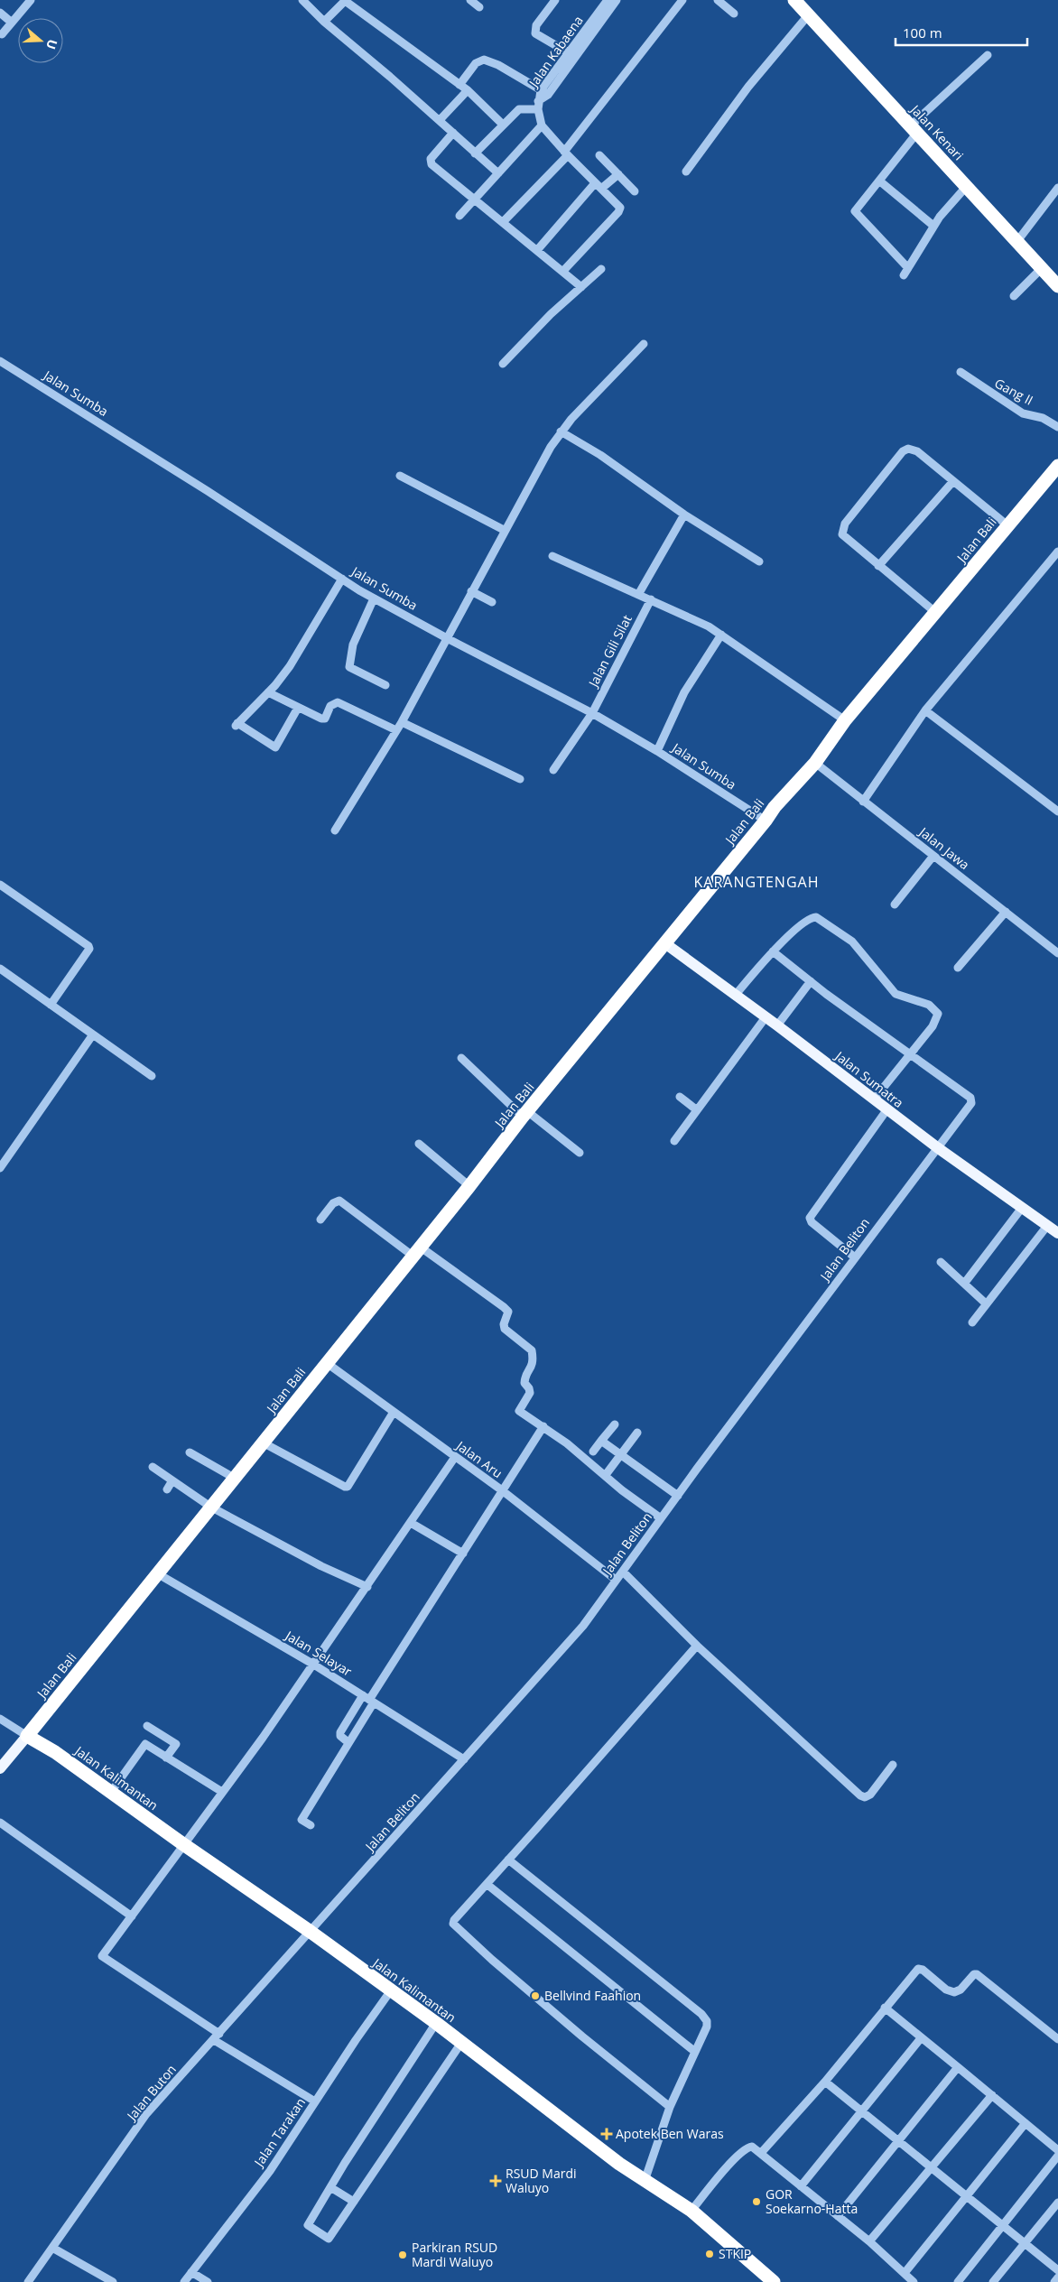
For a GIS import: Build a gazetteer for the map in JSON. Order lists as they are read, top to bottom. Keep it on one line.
{"streets":{"highway":["Jalan Kenari","Jalan Bali","Jalan Kalimantan"],"main road":["Jalan Sumatra"],"street":["Jalan Kabaena","Gang II","Jalan Sumba","Jalan Gili Silat","Jalan Jawa","Jalan Beliton","Jalan Aru","Jalan Selayar","Jalan Buton","Jalan Tarakan"]},"crossings":[["Jalan Sumba","Jalan Bali"],["Jalan Sumba","Jalan Gili Silat"],["Jalan Bali","Jalan Jawa"],["Jalan Bali","Jalan Sumatra"],["Jalan Bali","Jalan Aru"],["Jalan Bali","Jalan Selayar"],["Jalan Bali","Jalan Kalimantan"],["Jalan Sumatra","Jalan Beliton"],["Jalan Beliton","Jalan Aru"],["Jalan Beliton","Jalan Selayar"],["Jalan Beliton","Jalan Kalimantan"],["Jalan Beliton","Jalan Buton"],["Jalan Kalimantan","Jalan Buton"],["Jalan Kalimantan","Jalan Tarakan"]],"districts":["KARANGTENGAH"],"places":{"other":["Bellvind Faahion","GOR Soekarno-Hatta","STKIP","Parkiran RSUD Mardi Waluyo"],"health":["Apotek Ben Waras","RSUD Mardi Waluyo"]},"scale_bar":"100 m","north":"right"}
